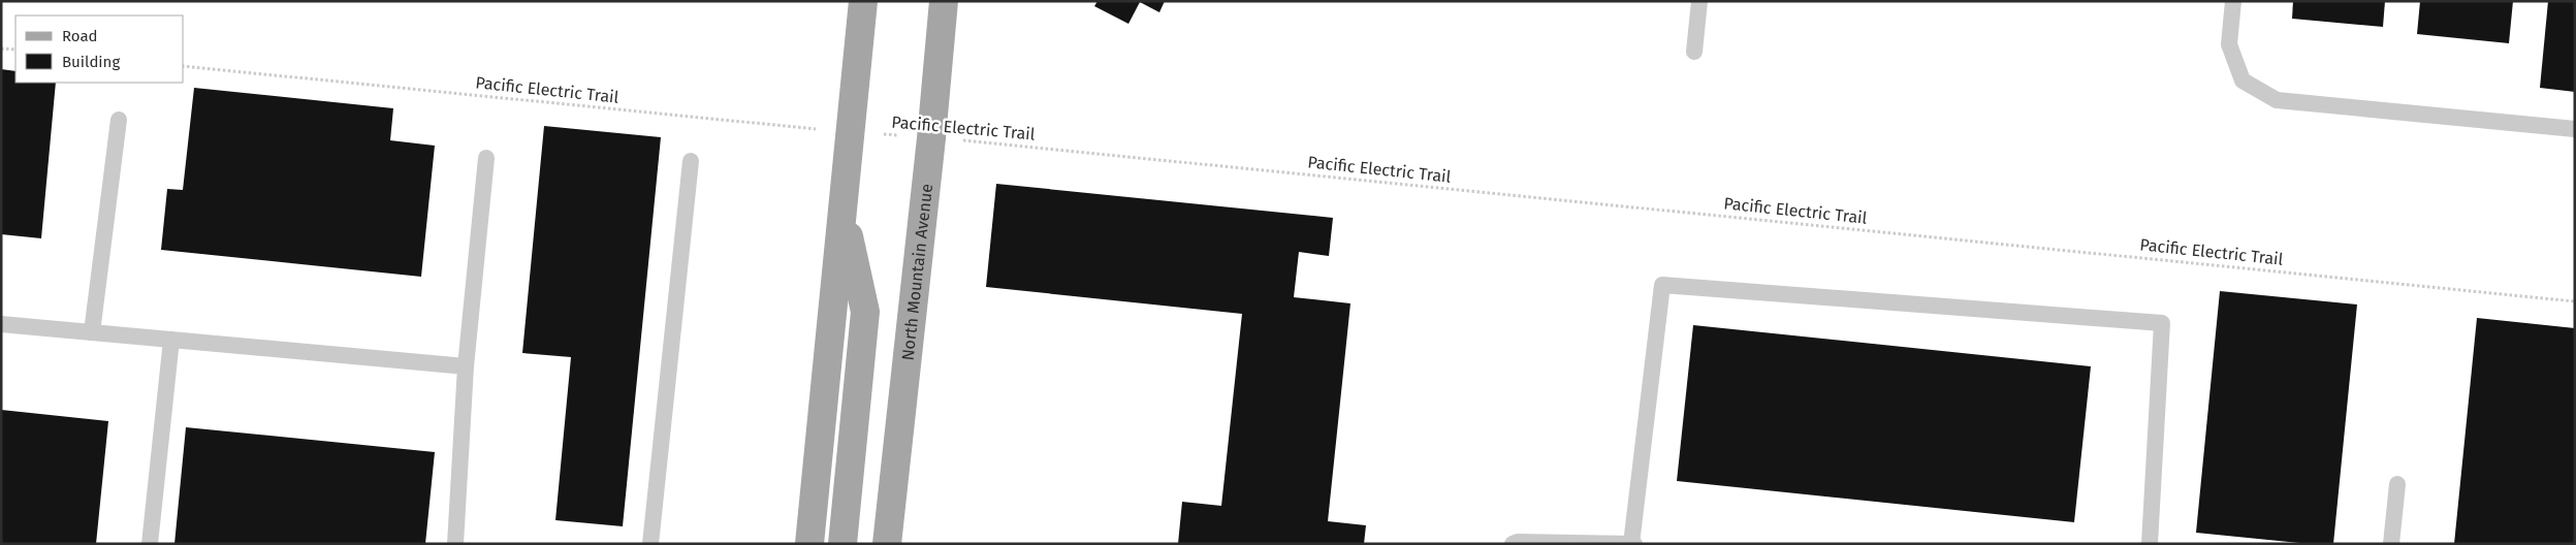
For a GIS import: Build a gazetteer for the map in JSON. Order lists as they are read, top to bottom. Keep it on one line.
{"streets":{"main road":["North Mountain Avenue"],"path":["Pacific Electric Trail"]},"crossings":[["Pacific Electric Trail","North Mountain Avenue"]],"legend":["Road","Building"]}
